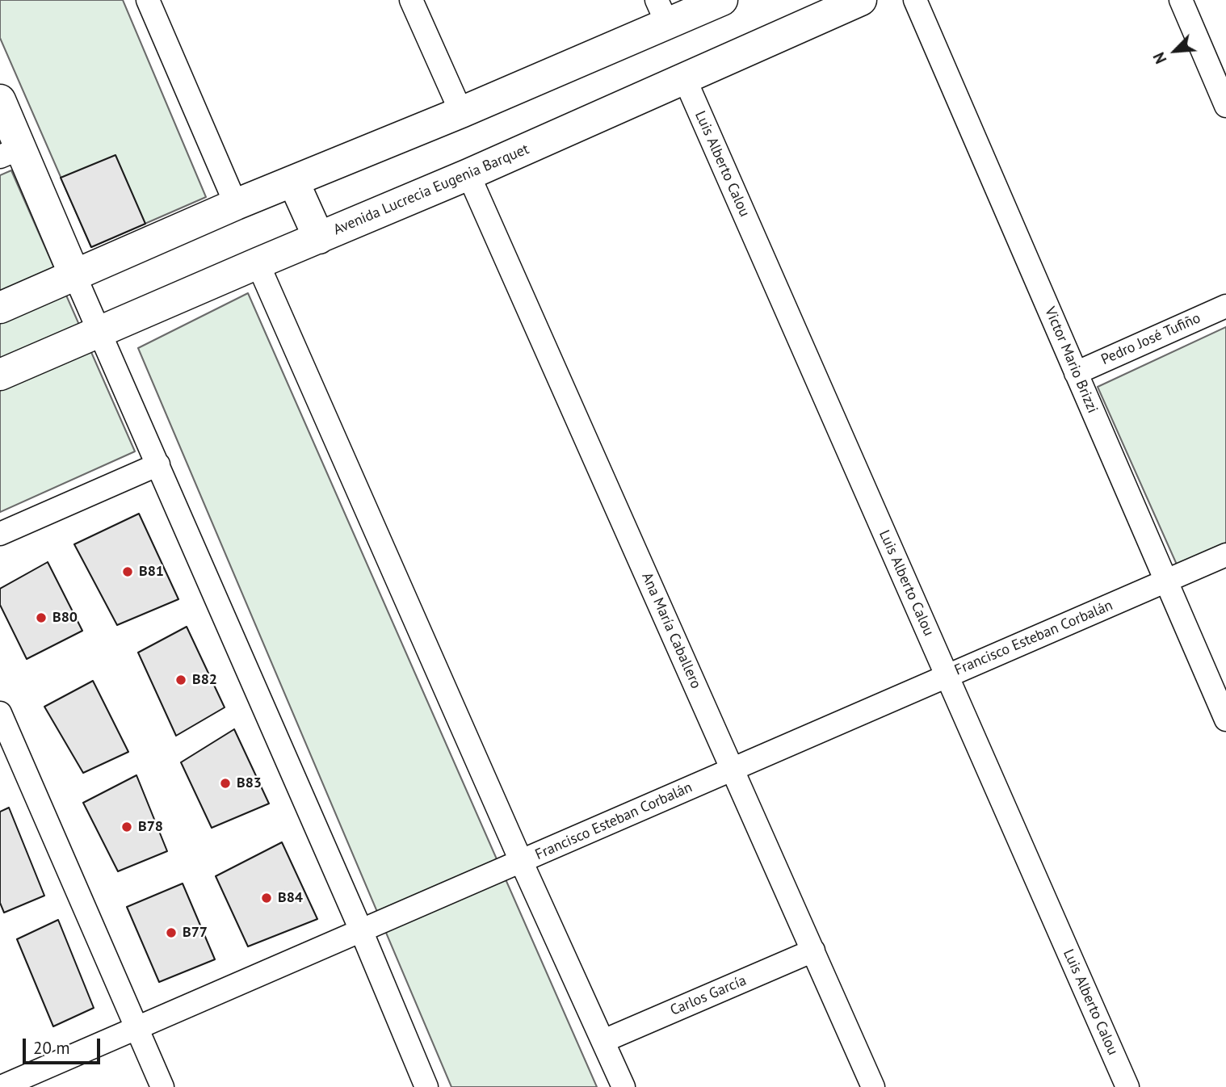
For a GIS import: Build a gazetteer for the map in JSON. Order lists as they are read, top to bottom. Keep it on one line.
{"streets":{"main road":["Avenida Lucrecia Eugenia Barquet"],"street":["Luis Alberto Calou","Pedro José Tufiño","Victor Mario Brizzi","Ana María Caballero","Francisco Esteban Corbalán","Carlos García"]},"crossings":[["Luis Alberto Calou","Avenida Lucrecia Eugenia Barquet"],["Luis Alberto Calou","Francisco Esteban Corbalán"],["Avenida Lucrecia Eugenia Barquet","Ana María Caballero"],["Pedro José Tufiño","Victor Mario Brizzi"],["Victor Mario Brizzi","Francisco Esteban Corbalán"],["Ana María Caballero","Francisco Esteban Corbalán"],["Ana María Caballero","Carlos García"]],"places":["B81","B80","B82","B83","B78","B84","B77"],"scale_bar":"20 m","north":"bottom left"}
